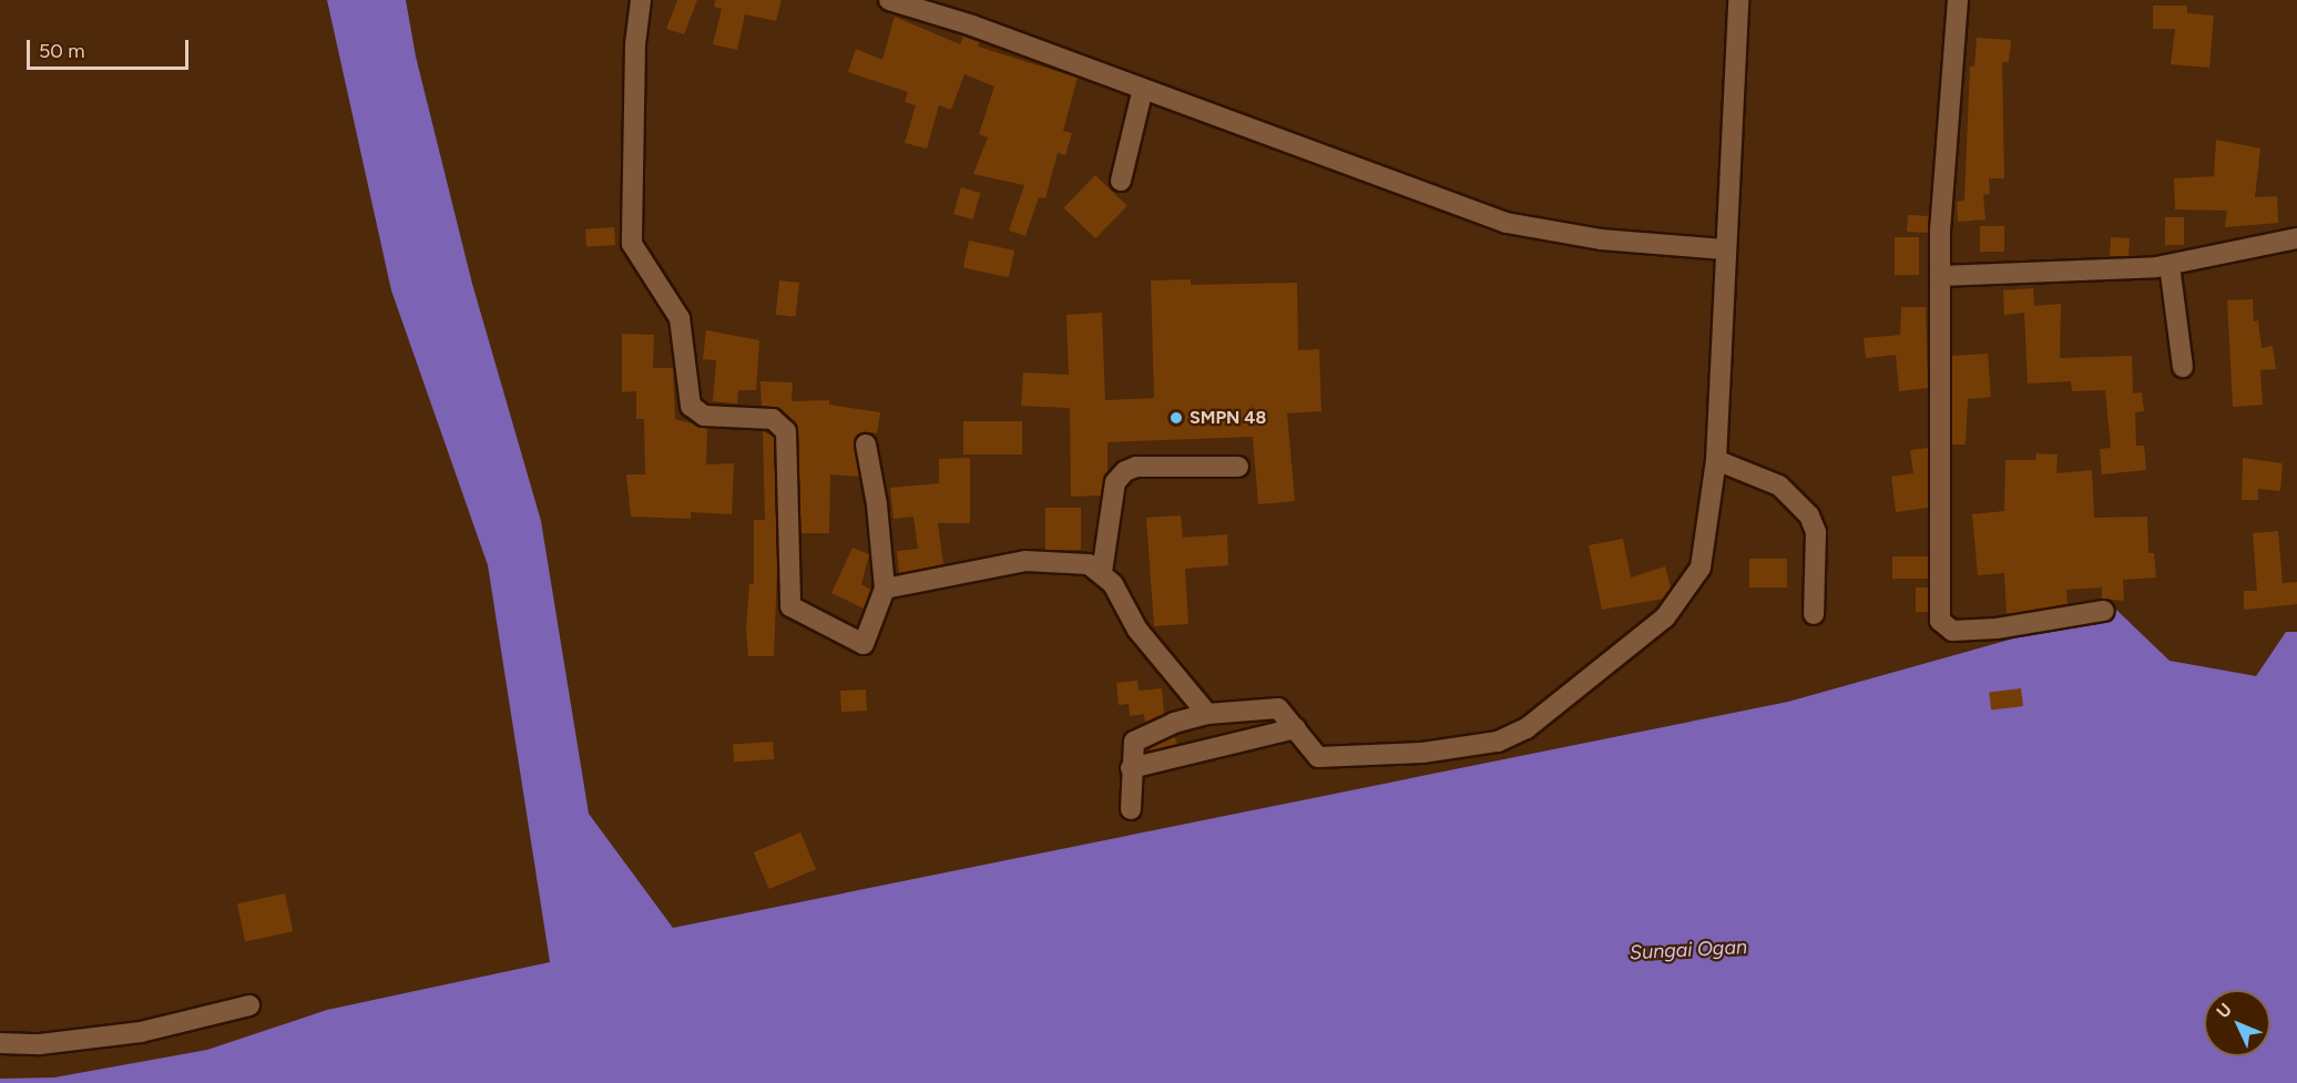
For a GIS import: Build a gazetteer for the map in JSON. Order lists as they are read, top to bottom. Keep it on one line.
{"water":["Sungai Ogan"],"places":["SMPN 48"],"scale_bar":"50 m","north":"top left"}
